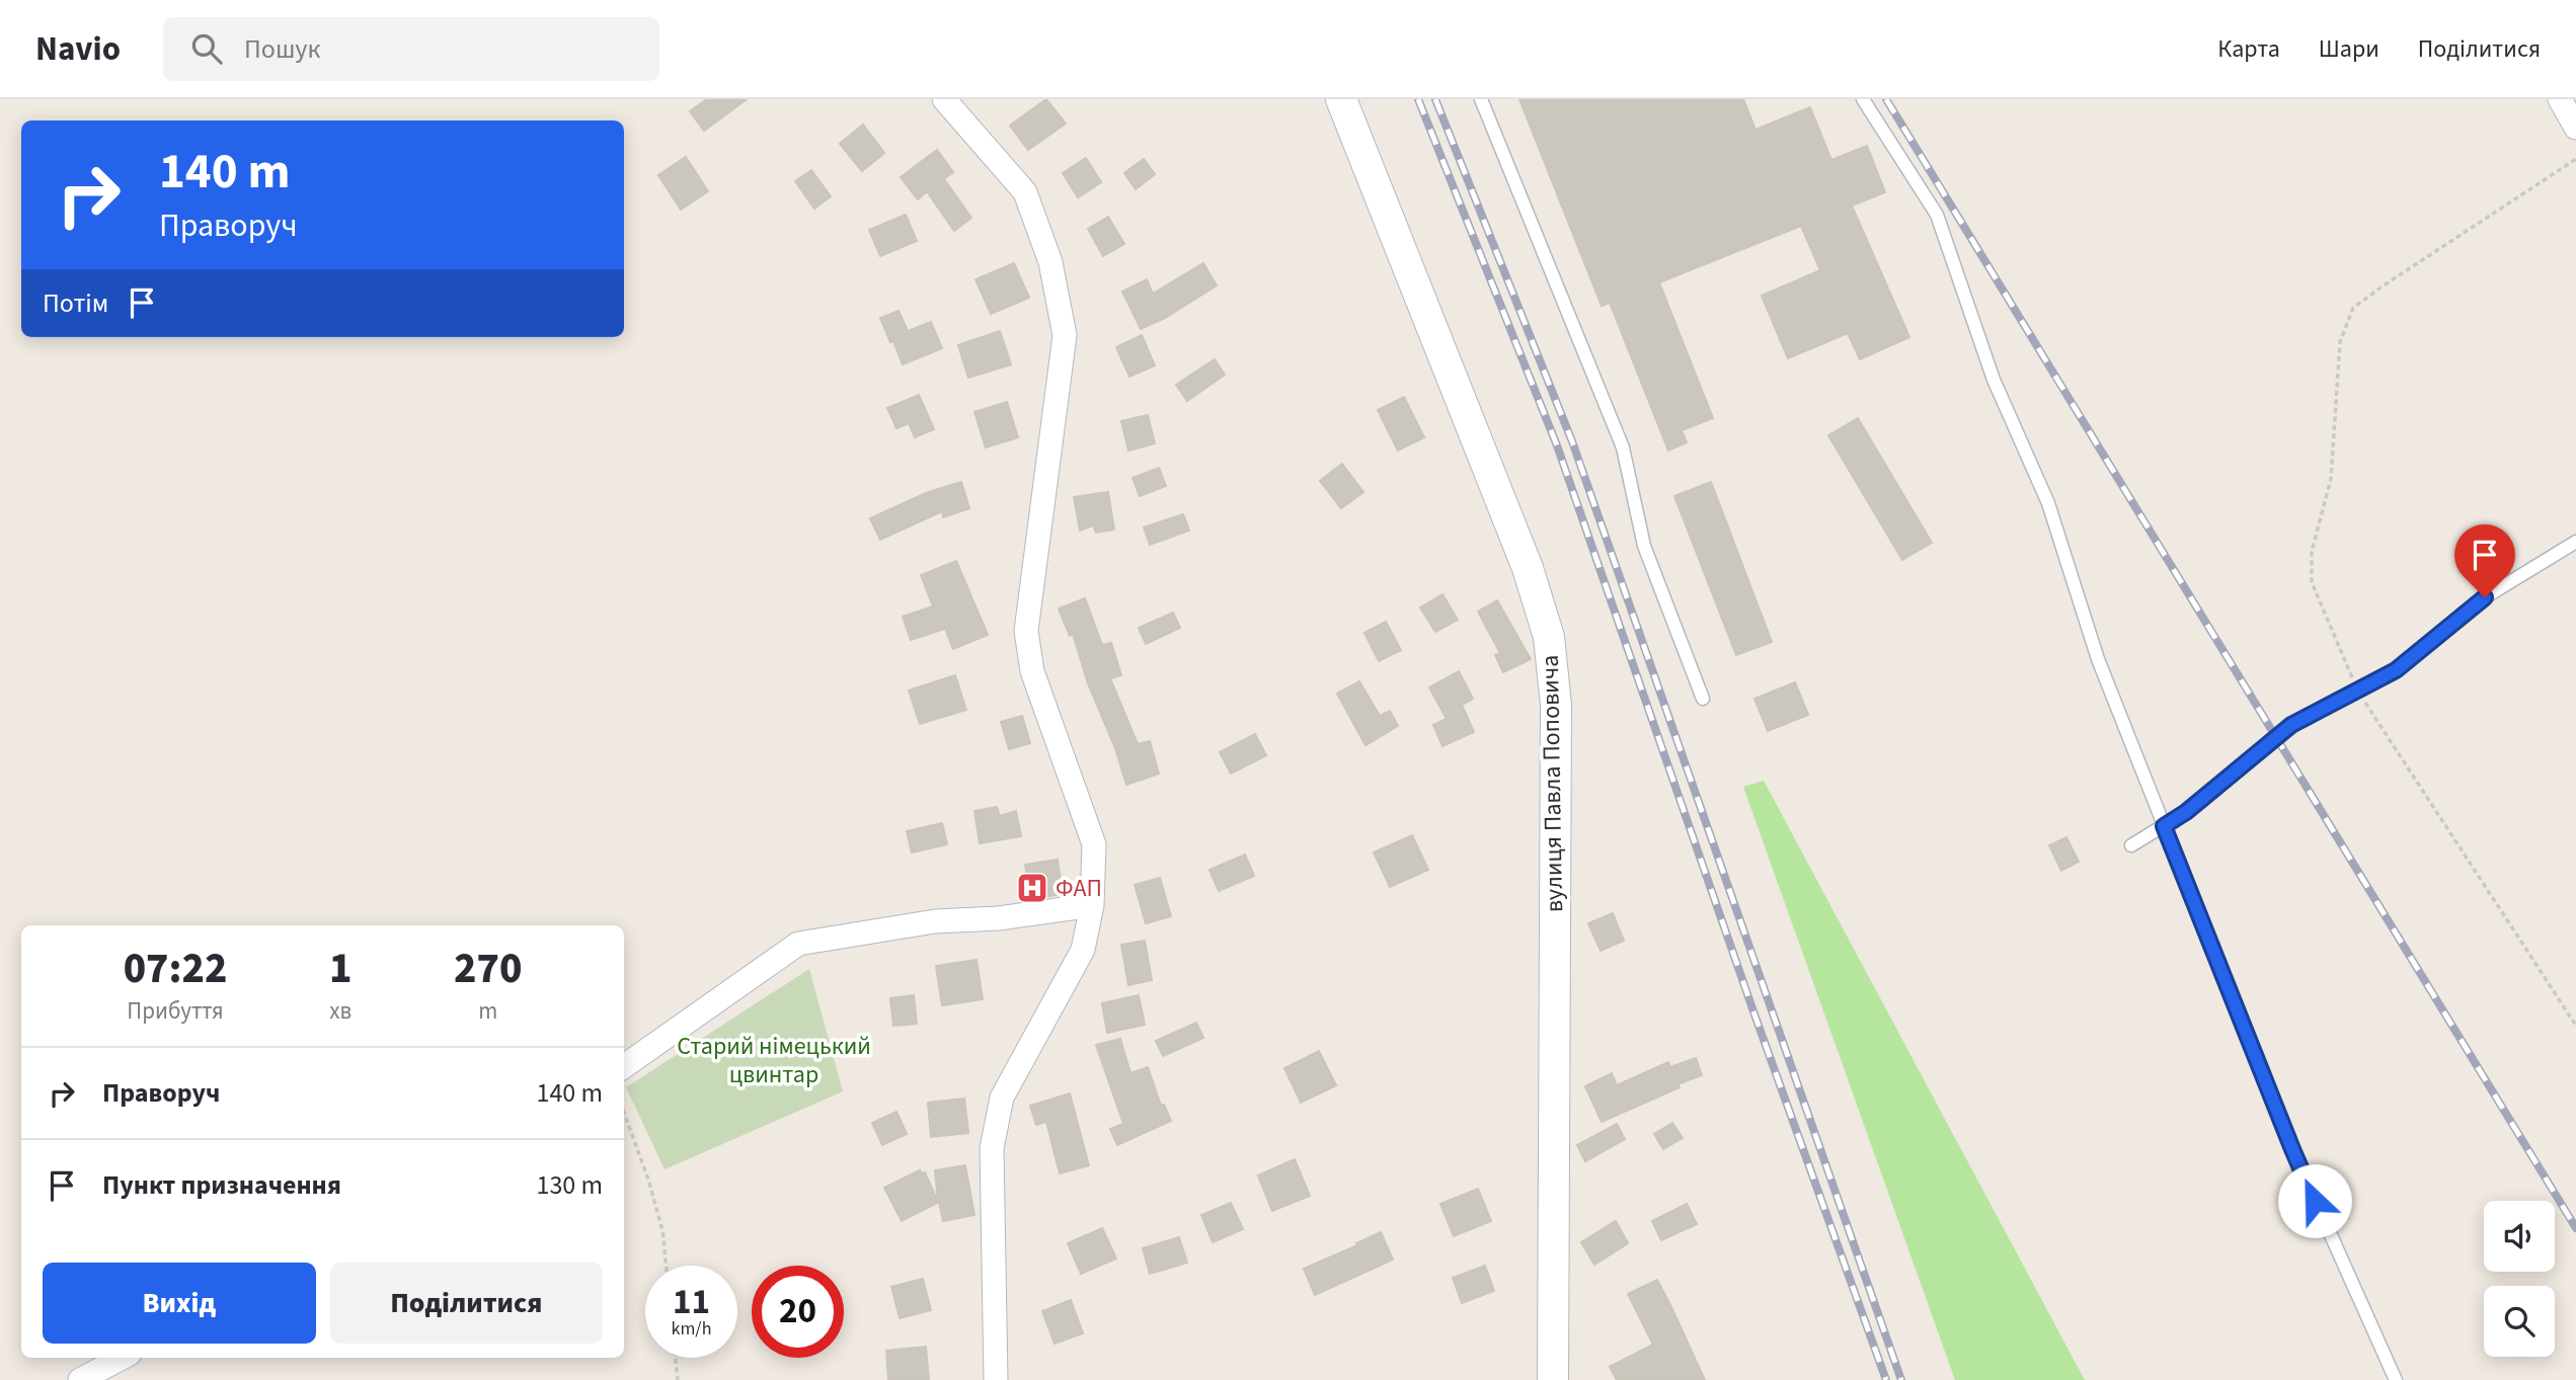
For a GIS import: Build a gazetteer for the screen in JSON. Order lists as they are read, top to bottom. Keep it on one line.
{"streets":{"street":["вулиця Павла Поповича"]},"parks":["Старий німецький цвинтар"],"places":{"hospital":["ФАП"]},"page":{"header":"Navio","search":"Пошук","nav":["Карта","Шари","Поділитися"],"turn":["140 m","Праворуч"],"then":"Потім","eta":["07:22","Прибуття","1","хв","270","m"],"list":[{"name":"Праворуч","value":"140 m"},{"name":"Пункт призначення","value":"130 m"}],"buttons":["Вихід","Поділитися"],"speed":"11 km/h","limit":"20"}}
